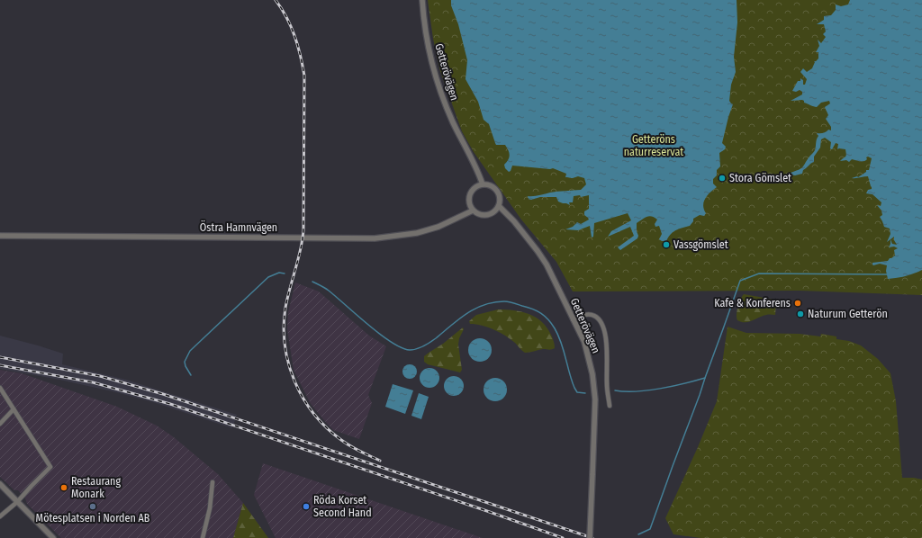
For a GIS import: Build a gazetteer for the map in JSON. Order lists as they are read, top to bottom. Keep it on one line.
{"streets":{"street":["Getterövägen","Östra Hamnvägen"]},"crossings":[["Getterövägen","Östra Hamnvägen"]],"parks":["Getteröns naturreservat"],"places":["Stora Gömslet","Vassgömslet","Kafe & Konferens","Naturum Getterön","Restaurang Monark","Mötesplatsen i Norden AB","Röda Korset Second Hand"]}
